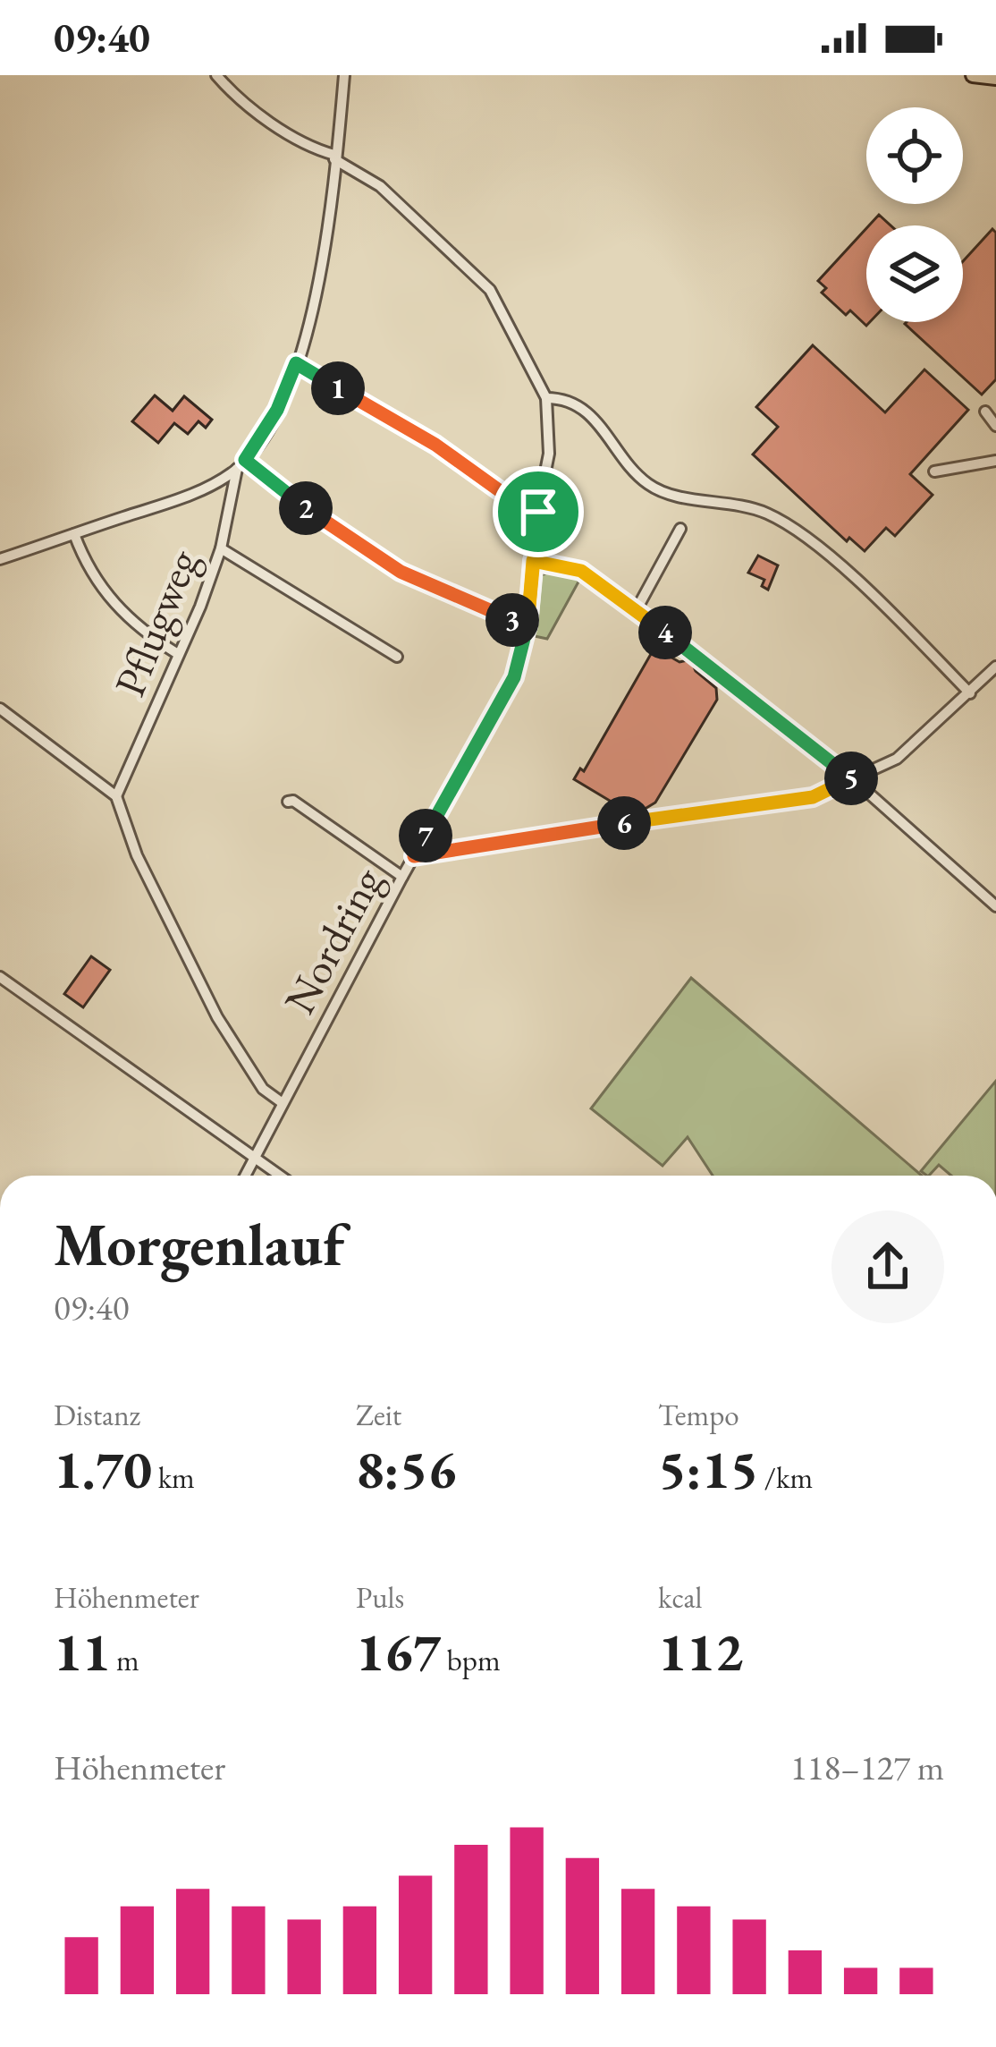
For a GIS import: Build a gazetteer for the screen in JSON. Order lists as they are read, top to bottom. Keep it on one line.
{"streets":{"street":["Pflugweg","Nordring"]},"page":{"status":"09:40","pins":["1","2","3","4","5","6","7"],"heading":["Morgenlauf","09:40"],"stats":[["Distanz","1.70 km"],["Zeit","8:56"],["Tempo","5:15 /km"],["Höhenmeter","11 m"],["Puls","167 bpm"],["kcal","112"]],"chart":["Höhenmeter","118–127 m"]}}
